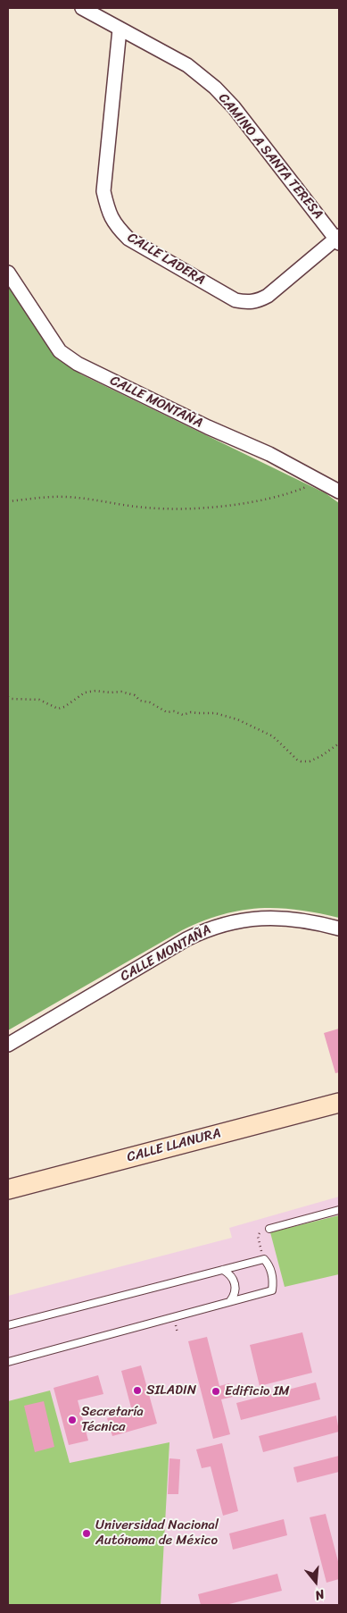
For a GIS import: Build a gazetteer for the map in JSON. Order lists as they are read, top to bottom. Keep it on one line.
{"streets":{"street":["CAMINO A SANTA TERESA","CALLE LADERA","CALLE MONTAÑA","CALLE LLANURA"]},"crossings":[["CAMINO A SANTA TERESA","CALLE LADERA"]],"places":["SILADIN","Edificio IM","Secretaría Técnica","Universidad Nacional Autónoma de México"],"north":"bottom"}
